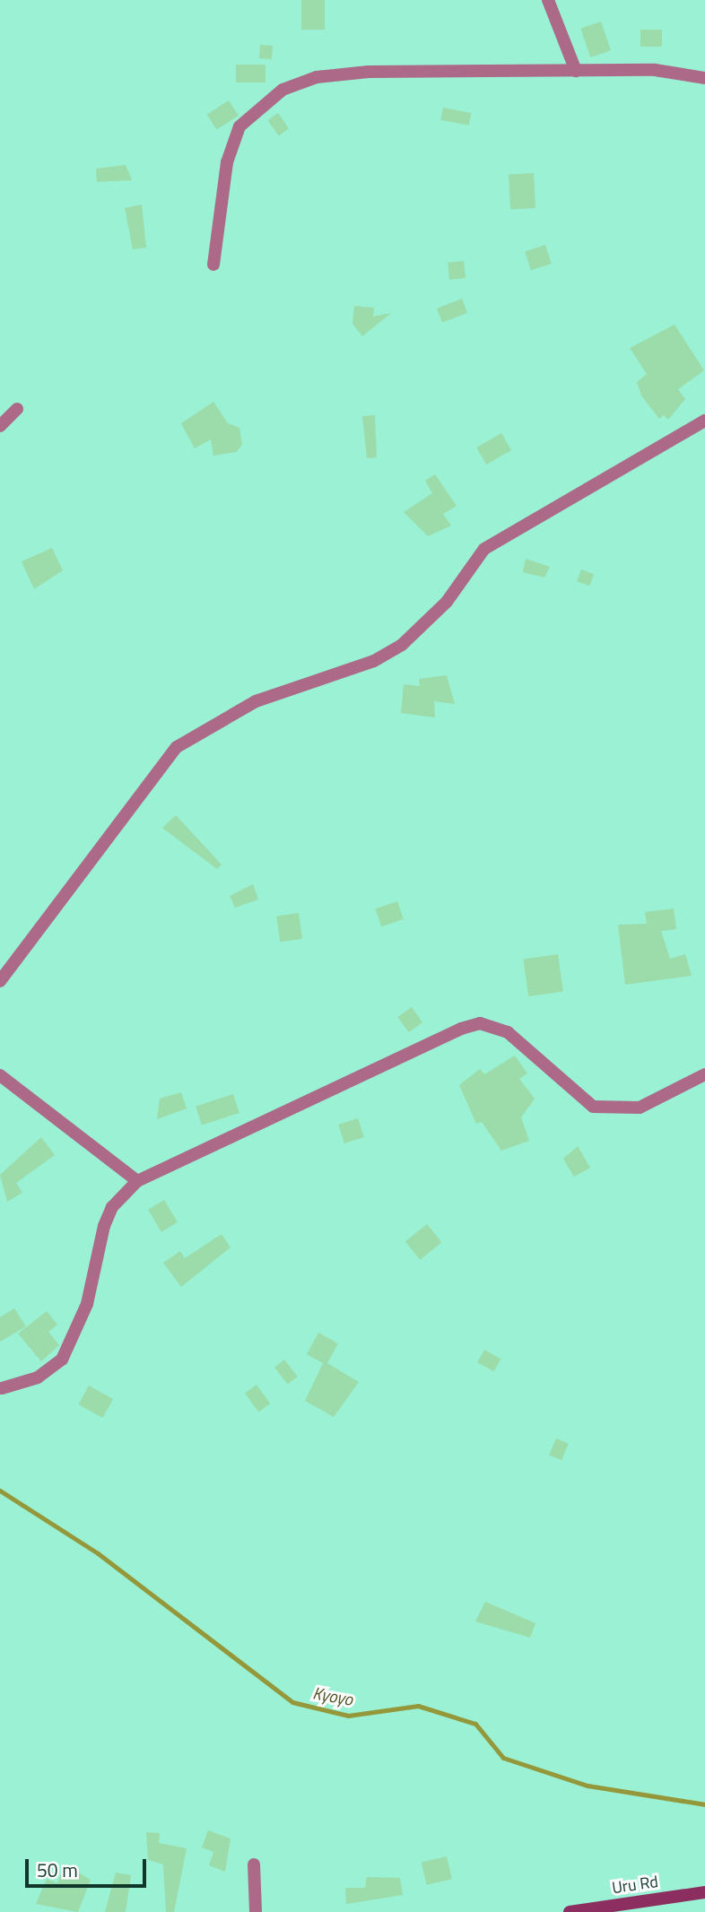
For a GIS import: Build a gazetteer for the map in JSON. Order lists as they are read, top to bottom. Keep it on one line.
{"streets":{"street":["Uru Rd"]},"water":["Kyoyo"],"scale_bar":"50 m"}
